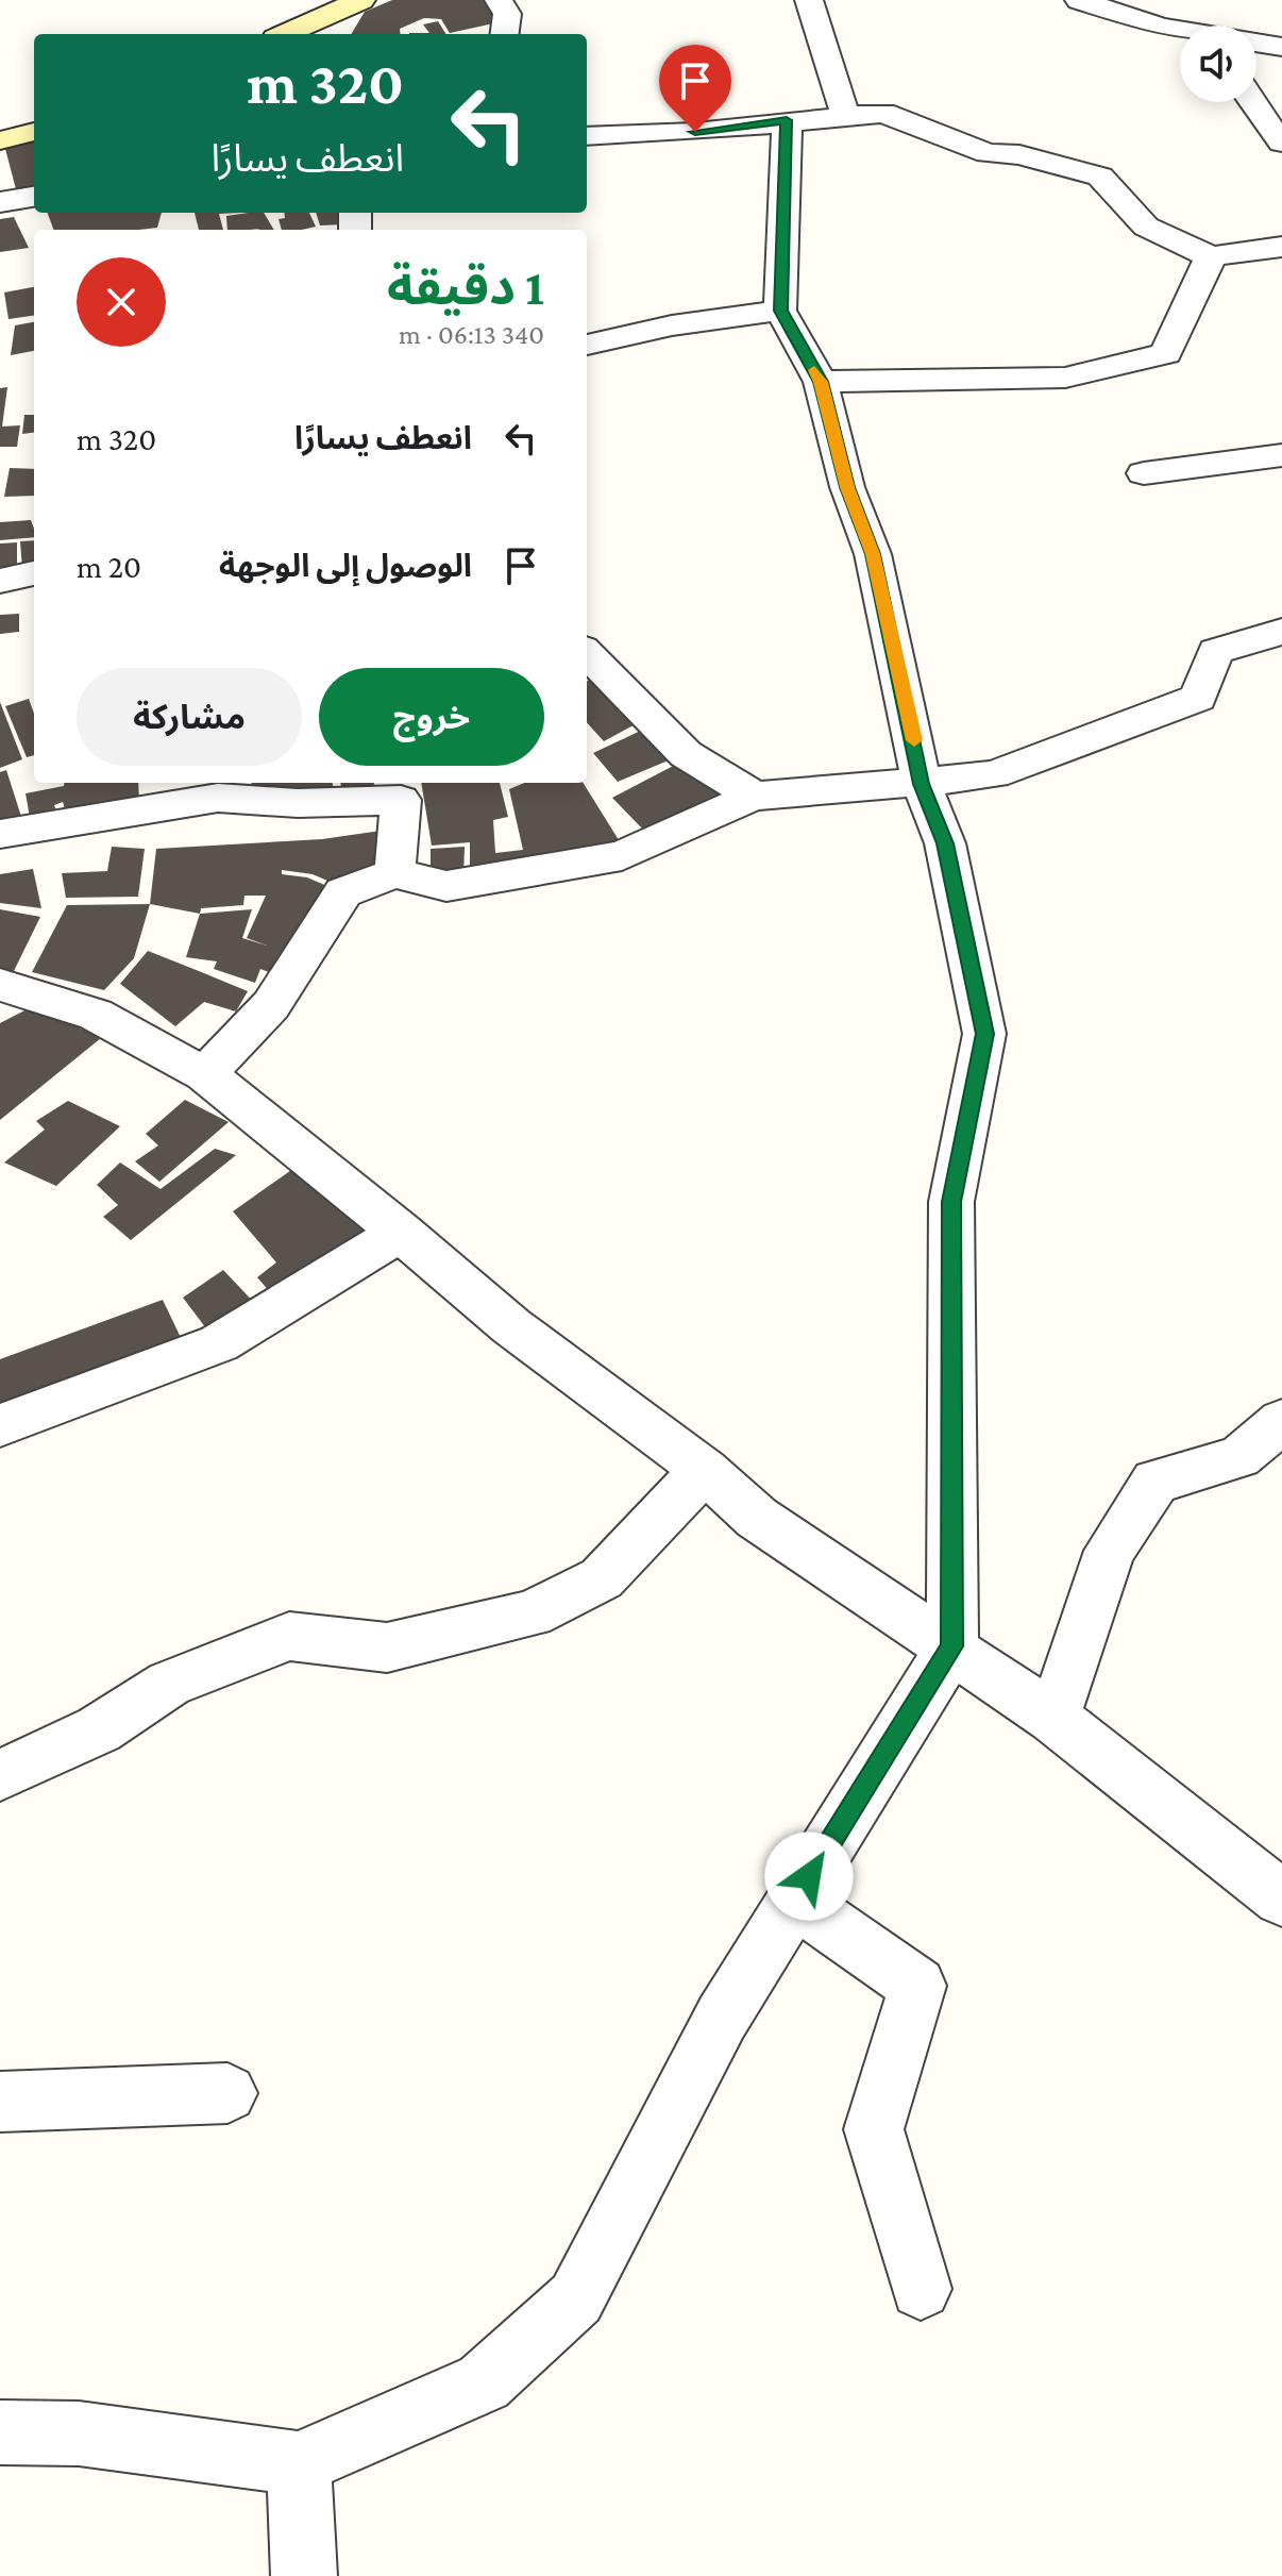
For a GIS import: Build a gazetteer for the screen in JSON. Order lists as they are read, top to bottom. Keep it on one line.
{"page":{"turn":["320 m","انعطف يسارًا"],"heading":["1 دقيقة","340 m · 06:13"],"list":[{"name":"انعطف يسارًا","value":"320 m"},{"name":"الوصول إلى الوجهة","value":"20 m"}],"buttons":["خروج","مشاركة"]}}
